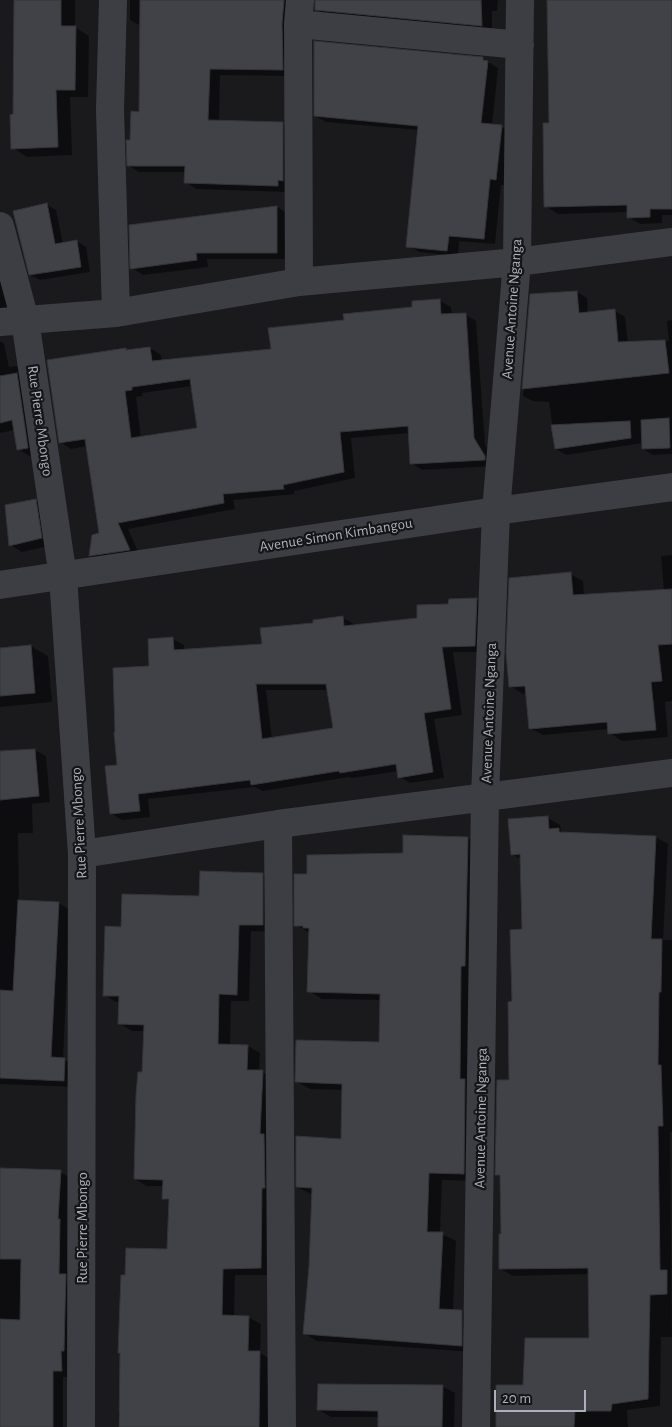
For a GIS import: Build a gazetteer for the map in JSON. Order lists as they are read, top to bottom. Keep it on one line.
{"streets":{"street":["Avenue Antoine Nganga","Rue Pierre Mbongo","Avenue Simon Kimbangou"]},"crossings":[["Avenue Antoine Nganga","Avenue Simon Kimbangou"],["Rue Pierre Mbongo","Avenue Simon Kimbangou"]],"scale_bar":"20 m"}
